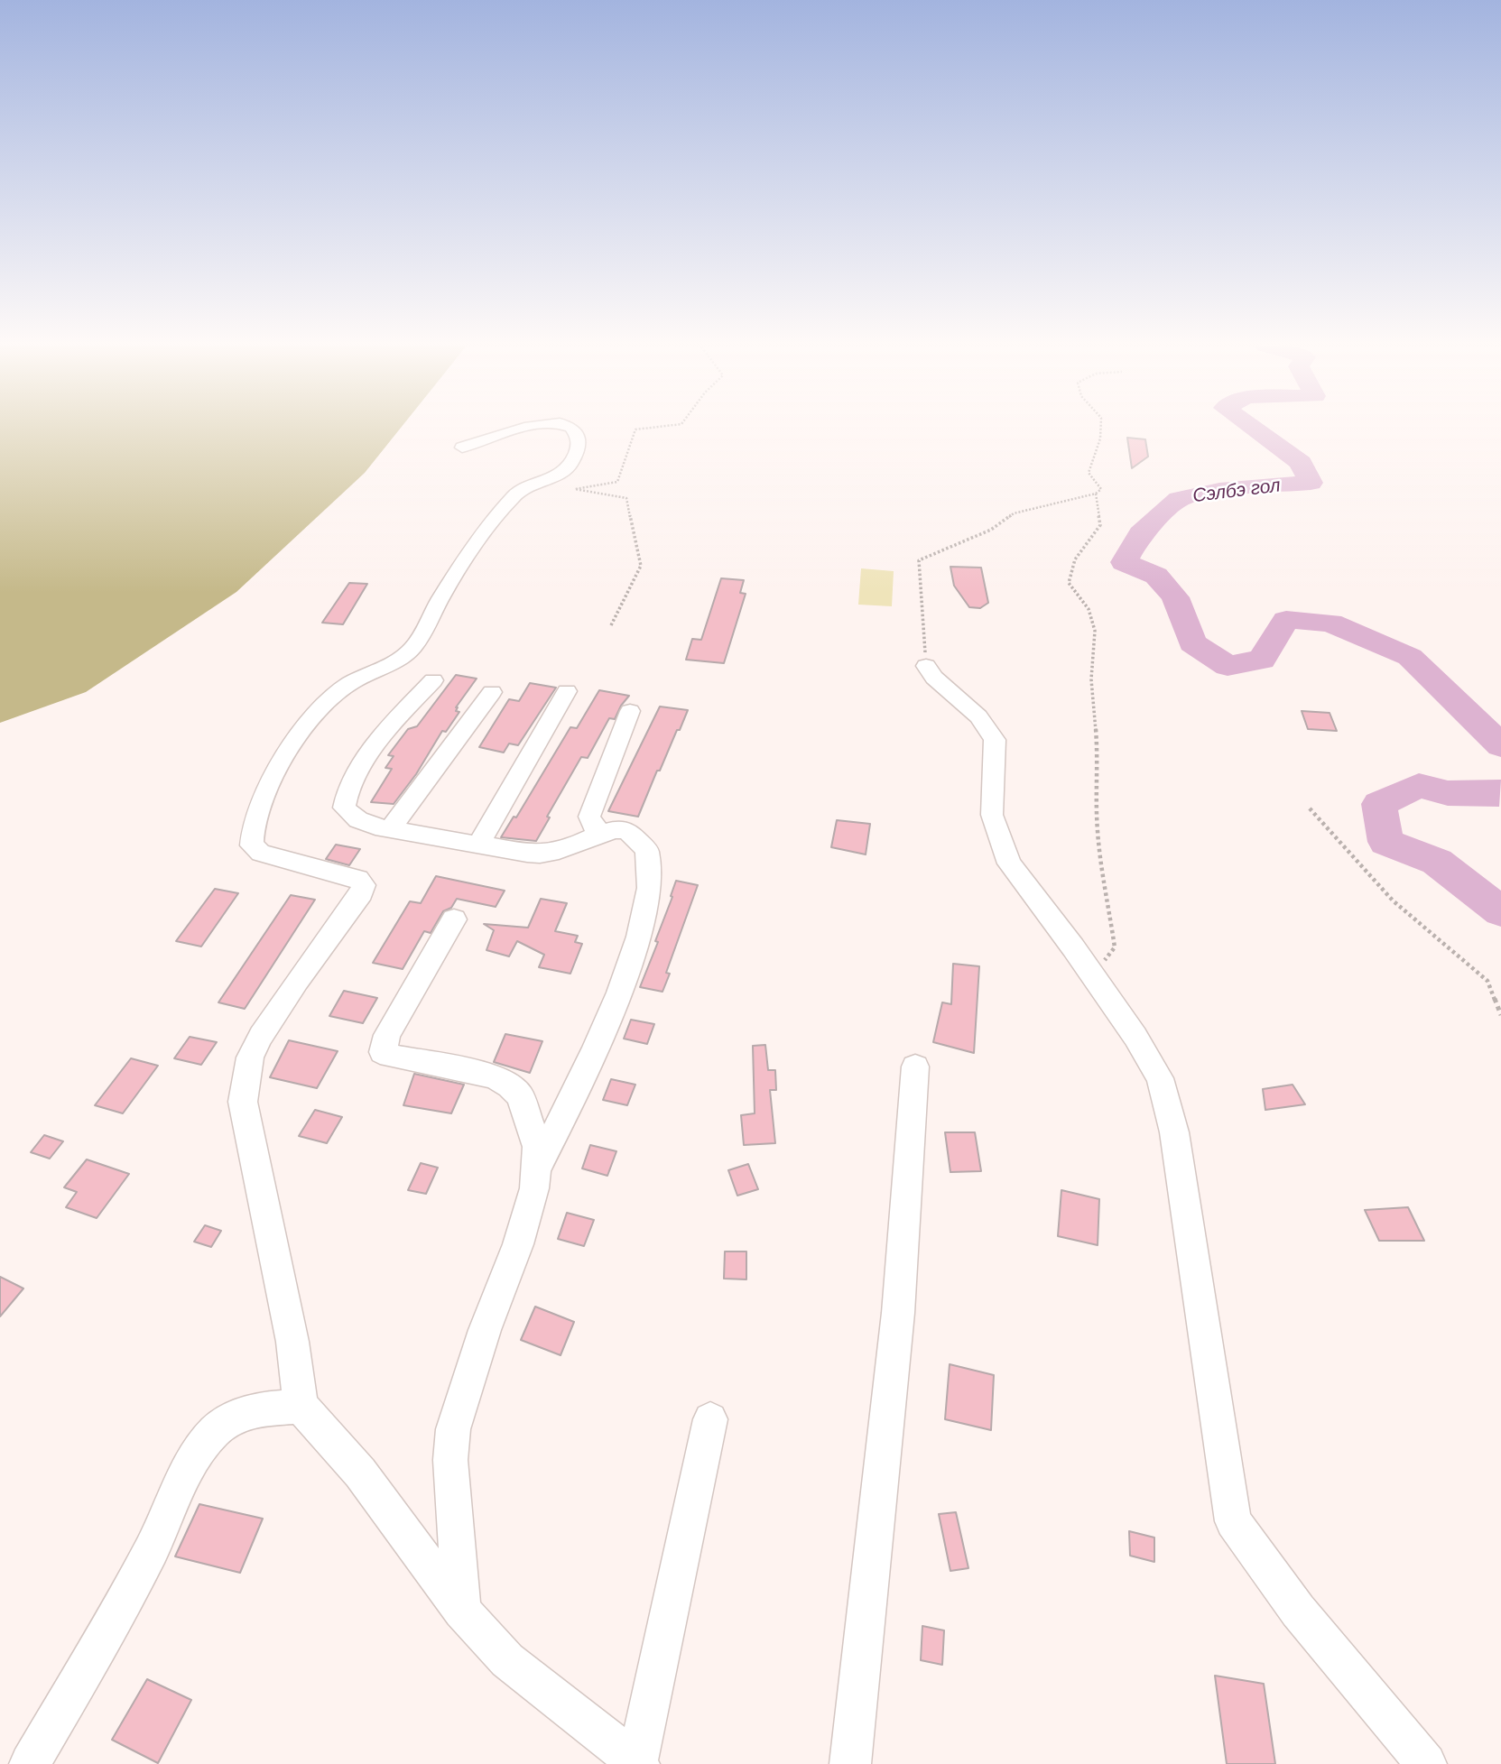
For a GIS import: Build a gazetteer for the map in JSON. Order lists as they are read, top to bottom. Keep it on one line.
{"water":["Сэлбэ гол"]}
